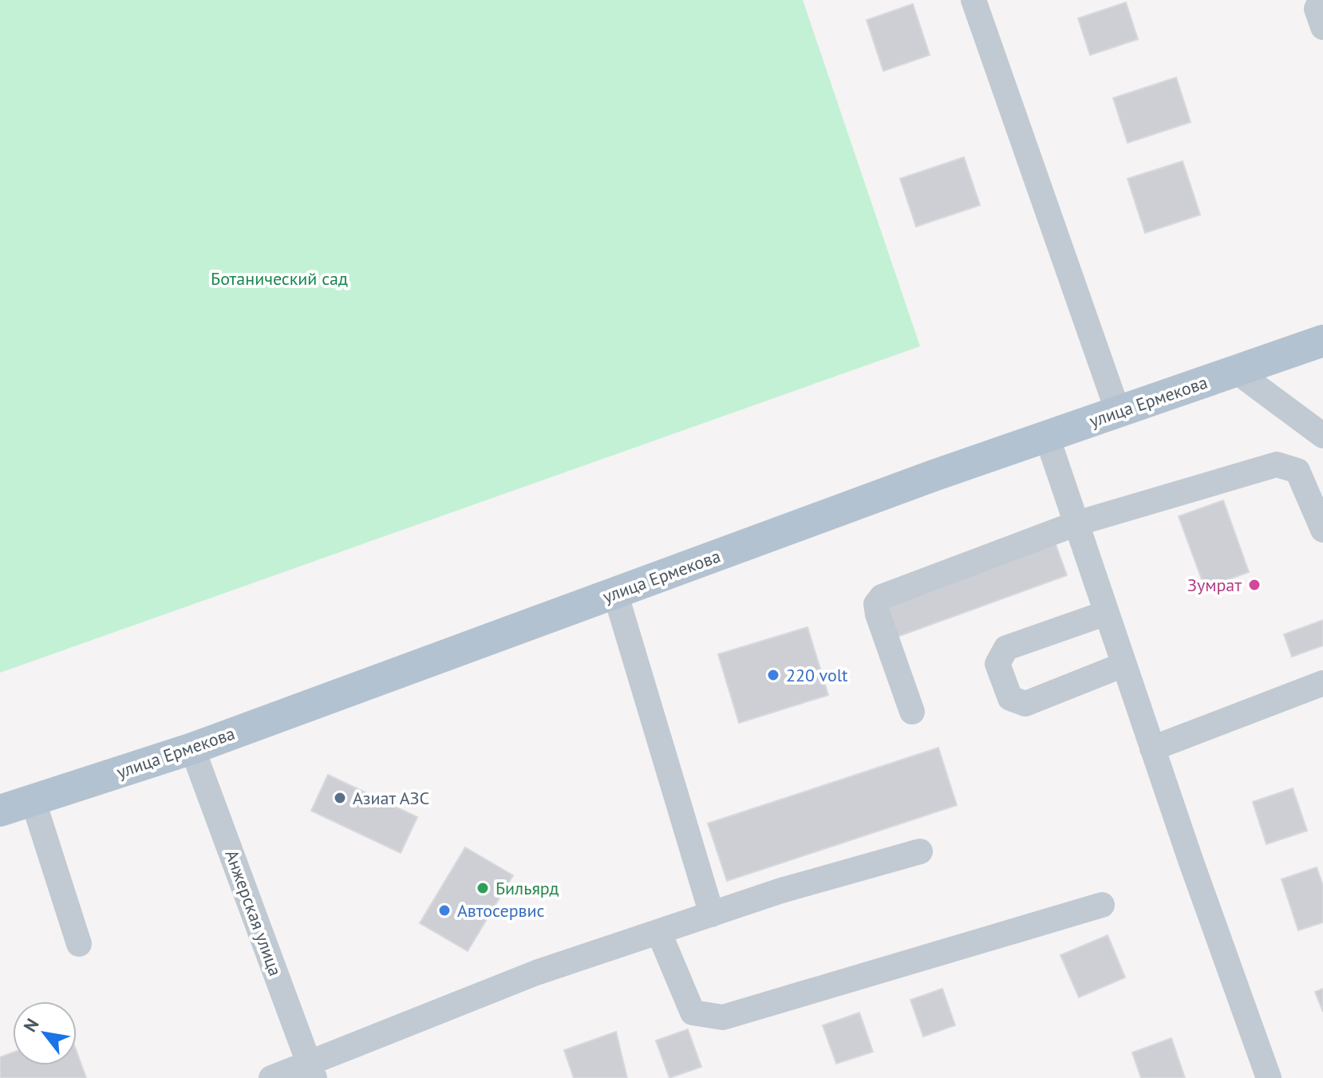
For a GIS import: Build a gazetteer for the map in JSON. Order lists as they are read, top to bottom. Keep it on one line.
{"streets":{"main road":["улица Ермекова"],"street":["Анжерская улица"]},"crossings":[["улица Ермекова","Анжерская улица"]],"parks":["Ботанический сад"],"places":["Зумрат","220 volt","Азиат АЗС","Бильярд","Автосервис"],"north":"top left"}
